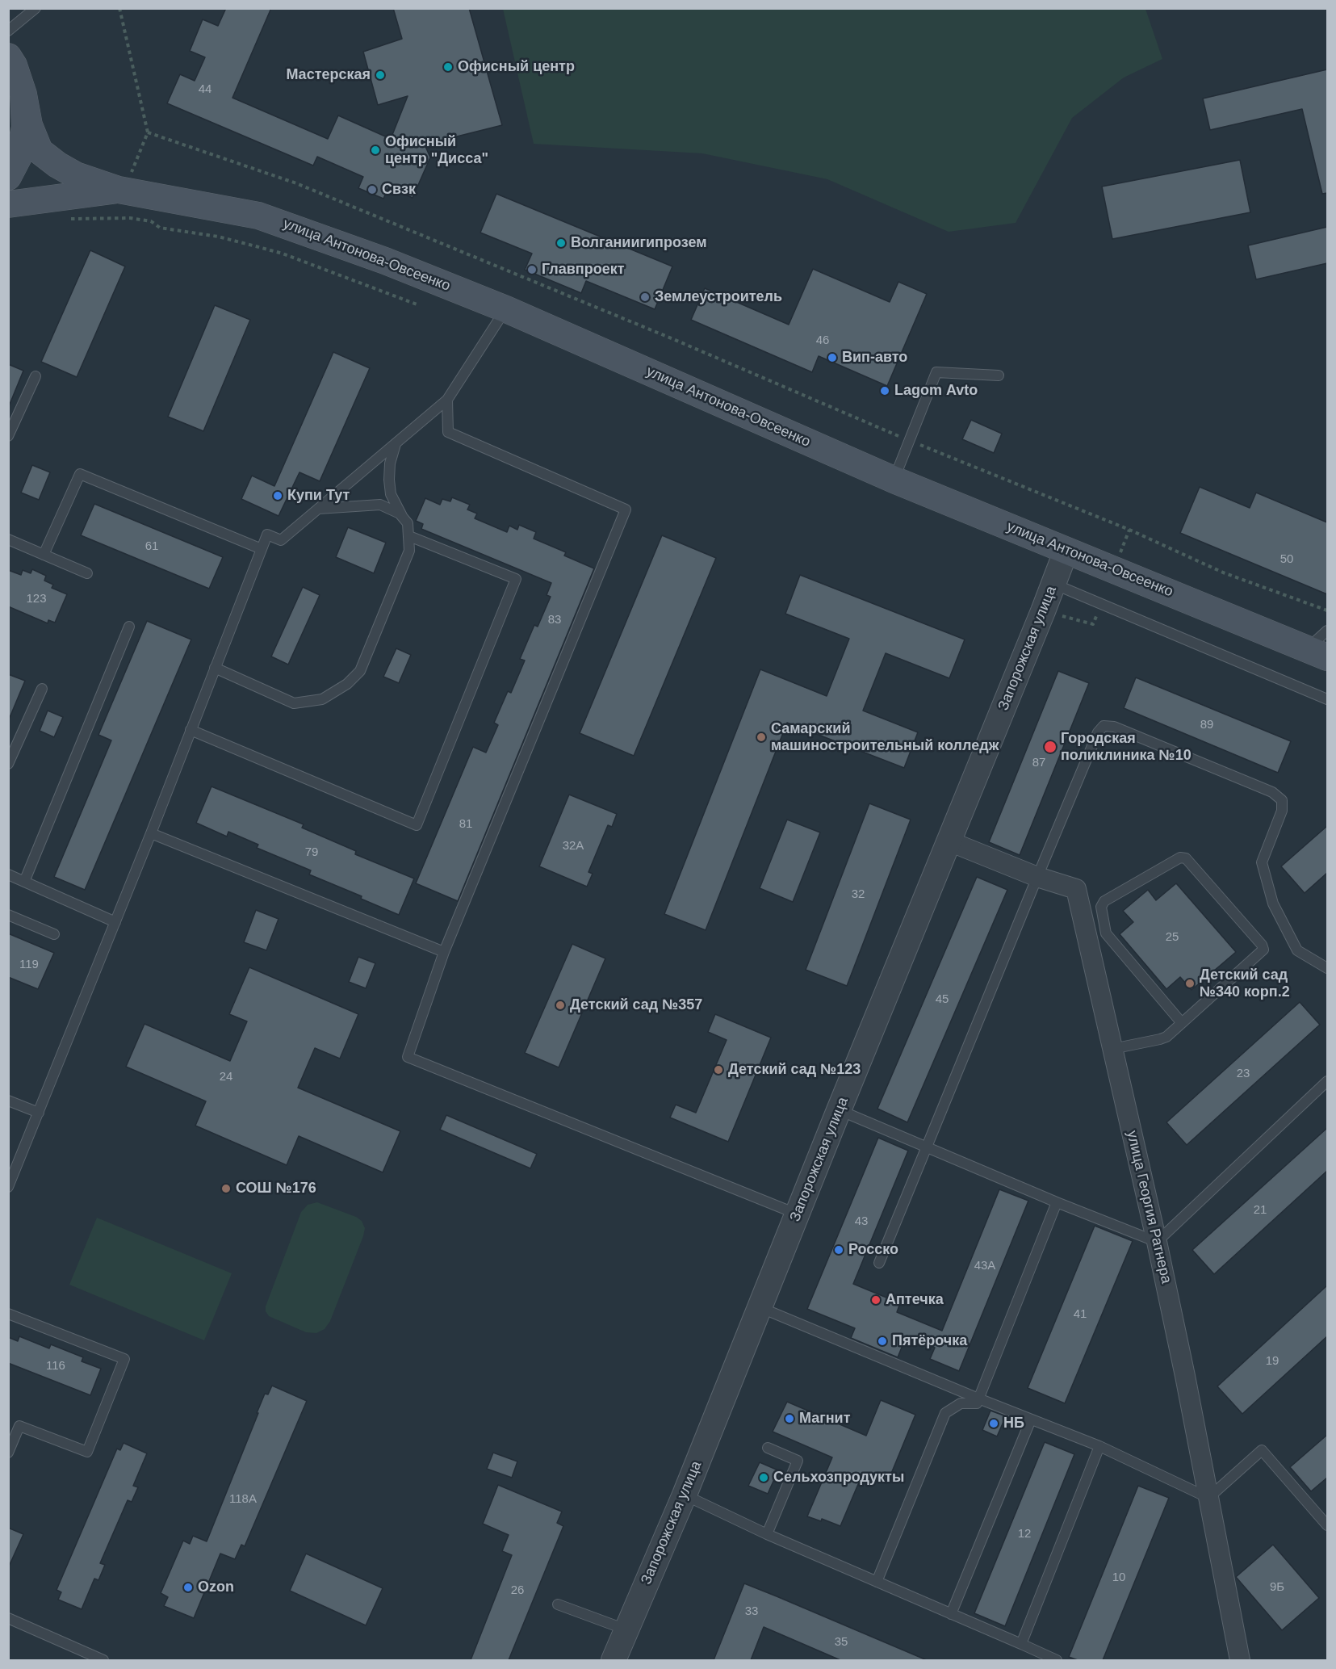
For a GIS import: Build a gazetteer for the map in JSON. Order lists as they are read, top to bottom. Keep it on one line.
{"streets":{"main road":["улица Антонова-Овсеенко"],"street":["Запорожская улица","улица Георгия Ратнера"]},"crossings":[["улица Антонова-Овсеенко","Запорожская улица"],["Запорожская улица","улица Георгия Ратнера"]],"places":["Офисный центр","Мастерская","Офисный центр \"Дисса\"","Свзк","Волганиигипрозем","Главпроект","Землеустроитель","Вип-авто","Lagom Avto","Купи Тут","Самарский машиностроительный колледж","Городская поликлиника №10","Детский сад №340 корп.2","Детский сад №357","Детский сад №123","СОШ №176","Росско","Аптечка","Пятёрочка","Магнит","НБ","Сельхозпродукты","Ozon"],"house_numbers":["44","46","61","50","123","83","89","87","81","32А","79","32","25","119","45","23","24","21","43","43А","41","19","116","118А","12","10","9Б","26","33","35"]}
